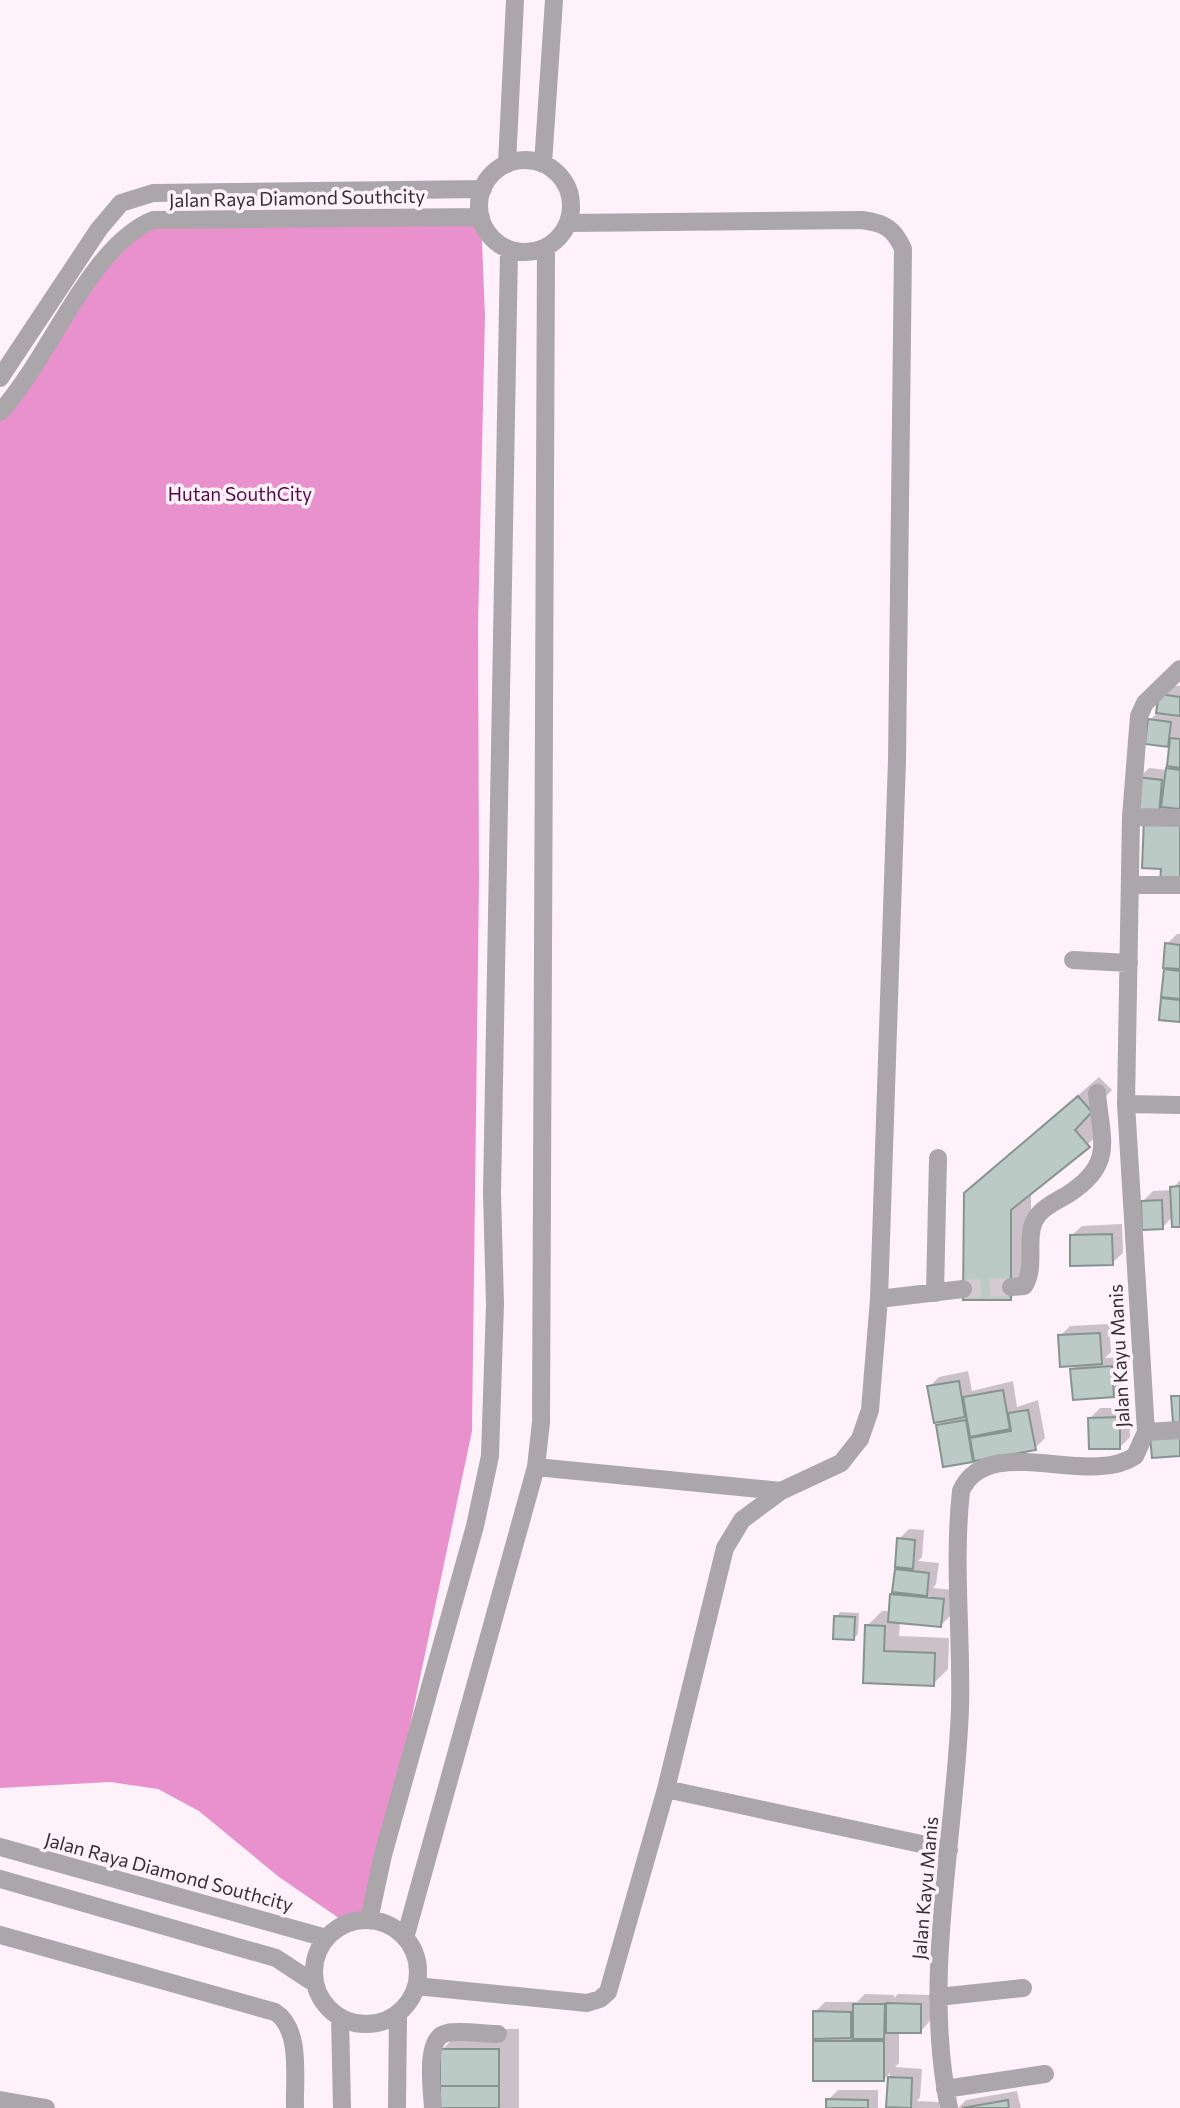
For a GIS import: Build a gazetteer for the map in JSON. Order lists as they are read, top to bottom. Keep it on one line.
{"streets":{"street":["Jalan Raya Diamond Southcity","Jalan Kayu Manis"]},"parks":["Hutan SouthCity"]}
